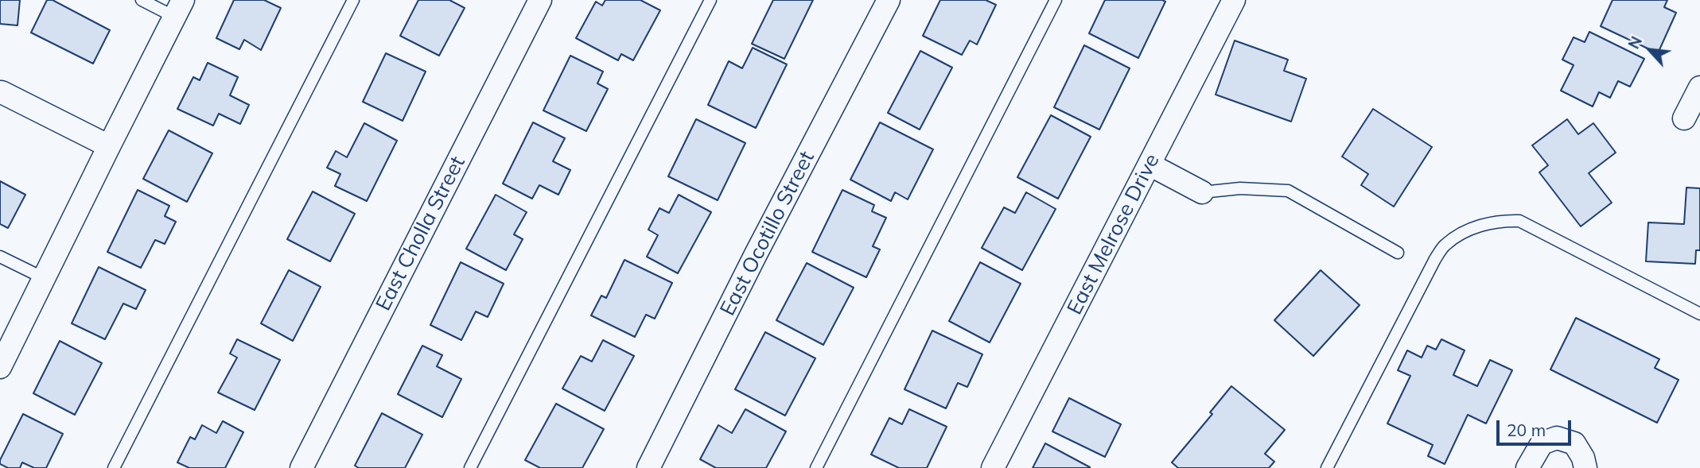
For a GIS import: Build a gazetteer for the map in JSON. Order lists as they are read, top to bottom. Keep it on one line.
{"streets":{"street":["East Cholla Street","East Ocotillo Street","East Melrose Drive"]},"scale_bar":"20 m","north":"top left"}
